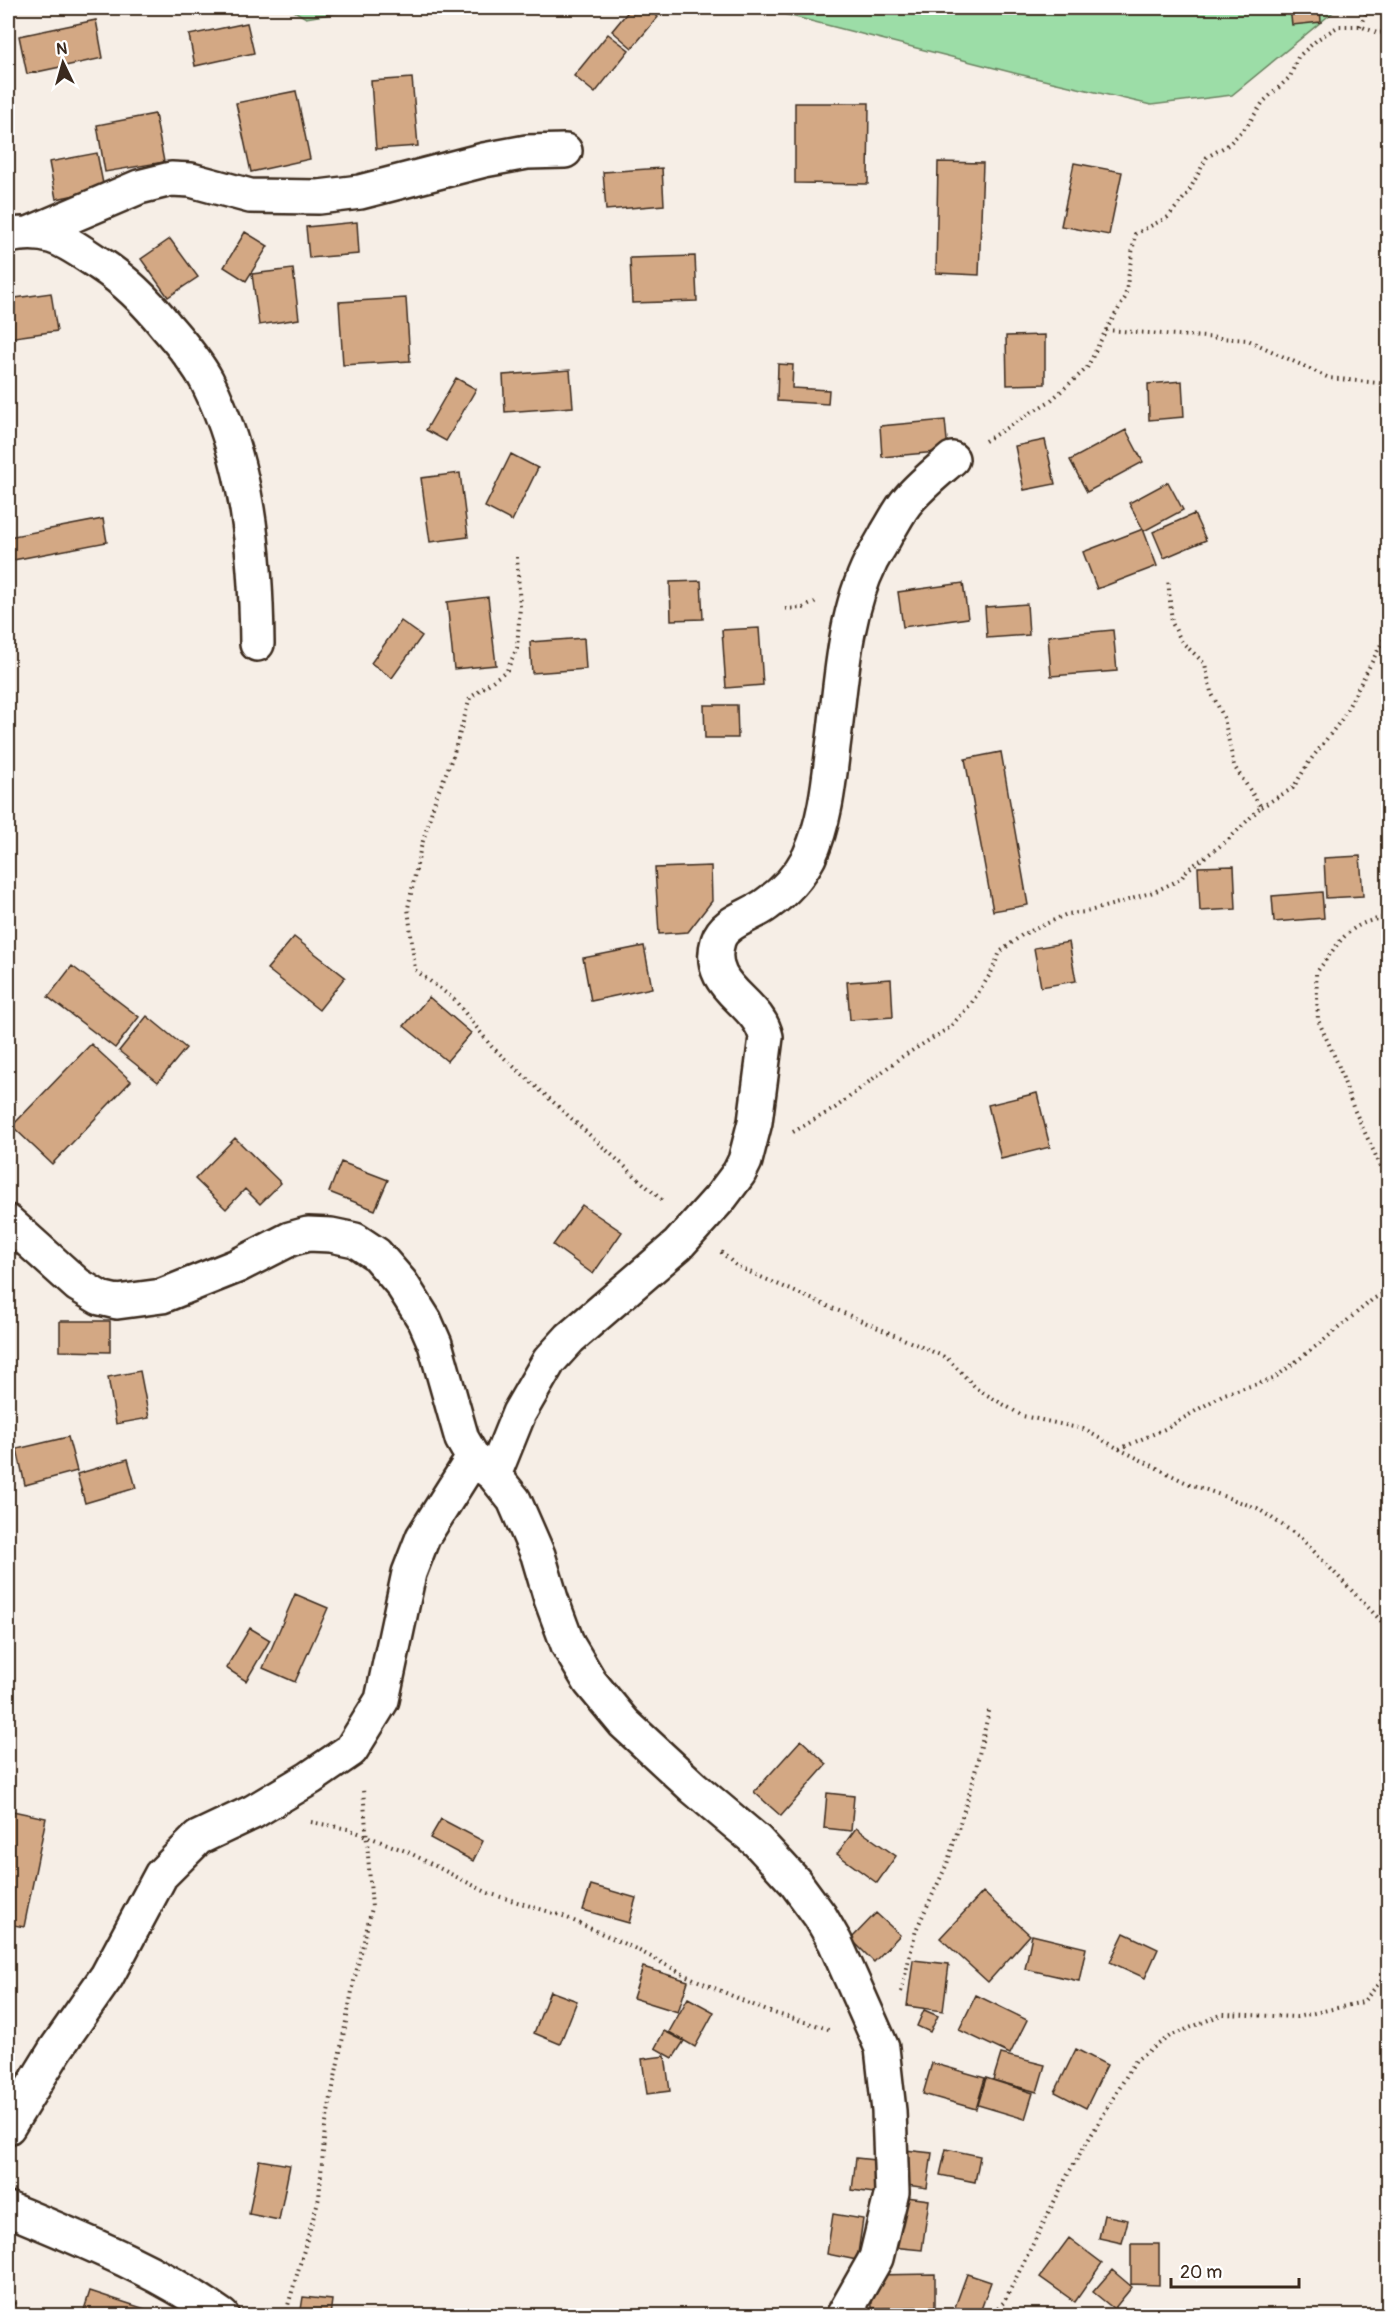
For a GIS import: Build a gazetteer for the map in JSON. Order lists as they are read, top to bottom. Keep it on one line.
{"scale_bar":"20 m","north":"top"}
